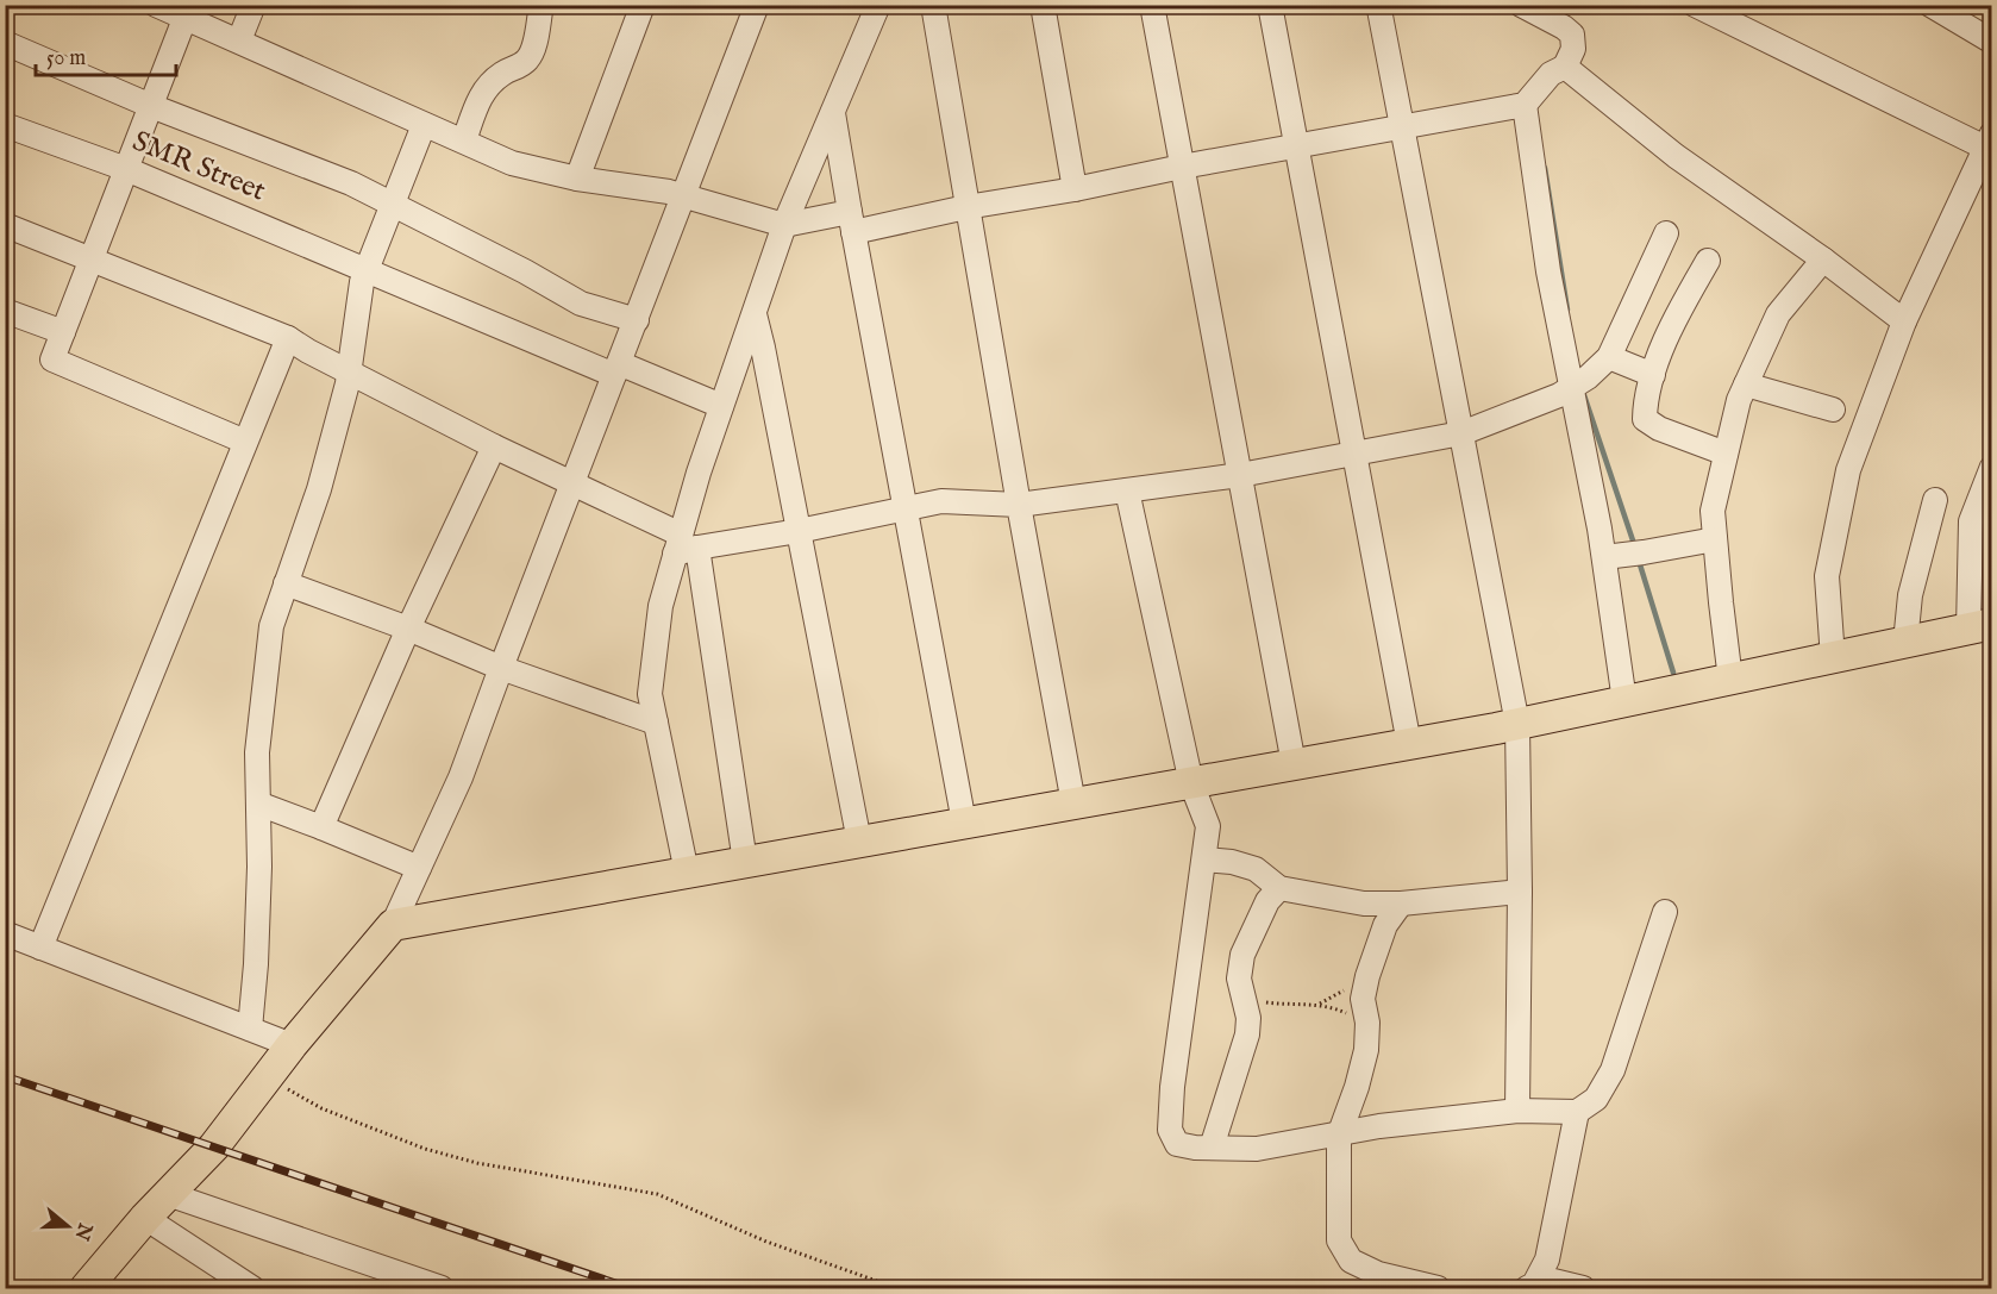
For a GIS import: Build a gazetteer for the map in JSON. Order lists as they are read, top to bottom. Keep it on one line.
{"streets":{"street":["SMR Street"]},"scale_bar":"50 m","north":"right"}
